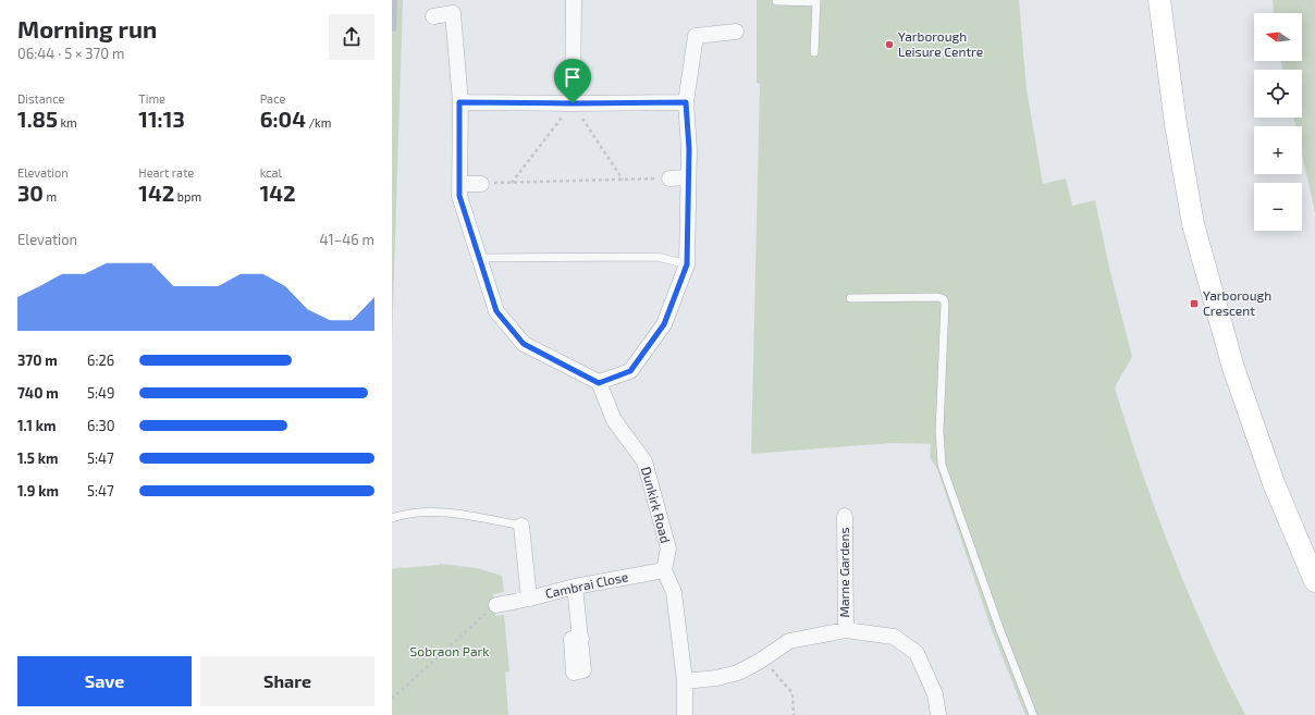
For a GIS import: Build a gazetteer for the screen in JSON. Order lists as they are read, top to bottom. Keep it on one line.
{"streets":{"street":["Dunkirk Road","Marne Gardens","Cambrai Close"]},"crossings":[["Dunkirk Road","Cambrai Close"]],"parks":["Sobraon Park"],"places":{"other":["Yarborough Leisure Centre"],"transit":["Yarborough Crescent"]},"north":"left","page":{"heading":["Morning run","06:44 · 5 × 370 m"],"map_buttons":["+","−"],"stats":[["Distance","1.85 km"],["Time","11:13"],["Pace","6:04 /km"],["Elevation","30 m"],["Heart rate","142 bpm"],["kcal","142"]],"chart":["Elevation","41–46 m"],"list":[{"name":"370 m","note":"6:26"},{"name":"740 m","note":"5:49"},{"name":"1.1 km","note":"6:30"},{"name":"1.5 km","note":"5:47"},{"name":"1.9 km","note":"5:47"}],"buttons":["Save","Share"]}}
